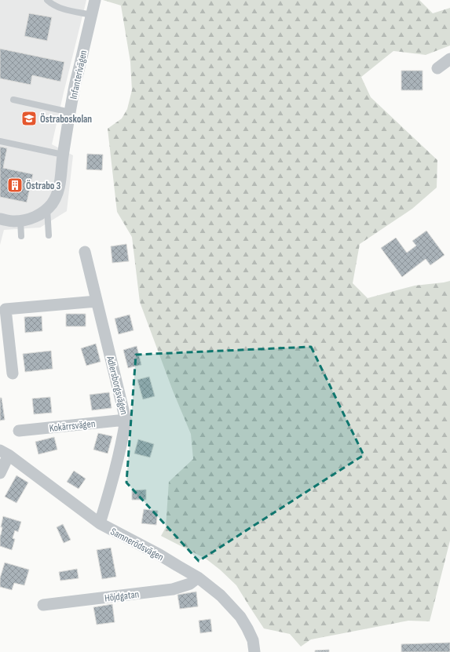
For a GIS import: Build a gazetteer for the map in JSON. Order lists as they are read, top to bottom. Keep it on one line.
{"streets":{"street":["Infanterivägen","Adlersborgsvägen","Kokärrsvägen","Samnerödsvägen","Höjdgatan"]},"crossings":[["Adlersborgsvägen","Kokärrsvägen"],["Adlersborgsvägen","Samnerödsvägen"],["Samnerödsvägen","Höjdgatan"]],"places":{"school or university":["Östraboskolan"],"building":["Östrabo 3"]}}
